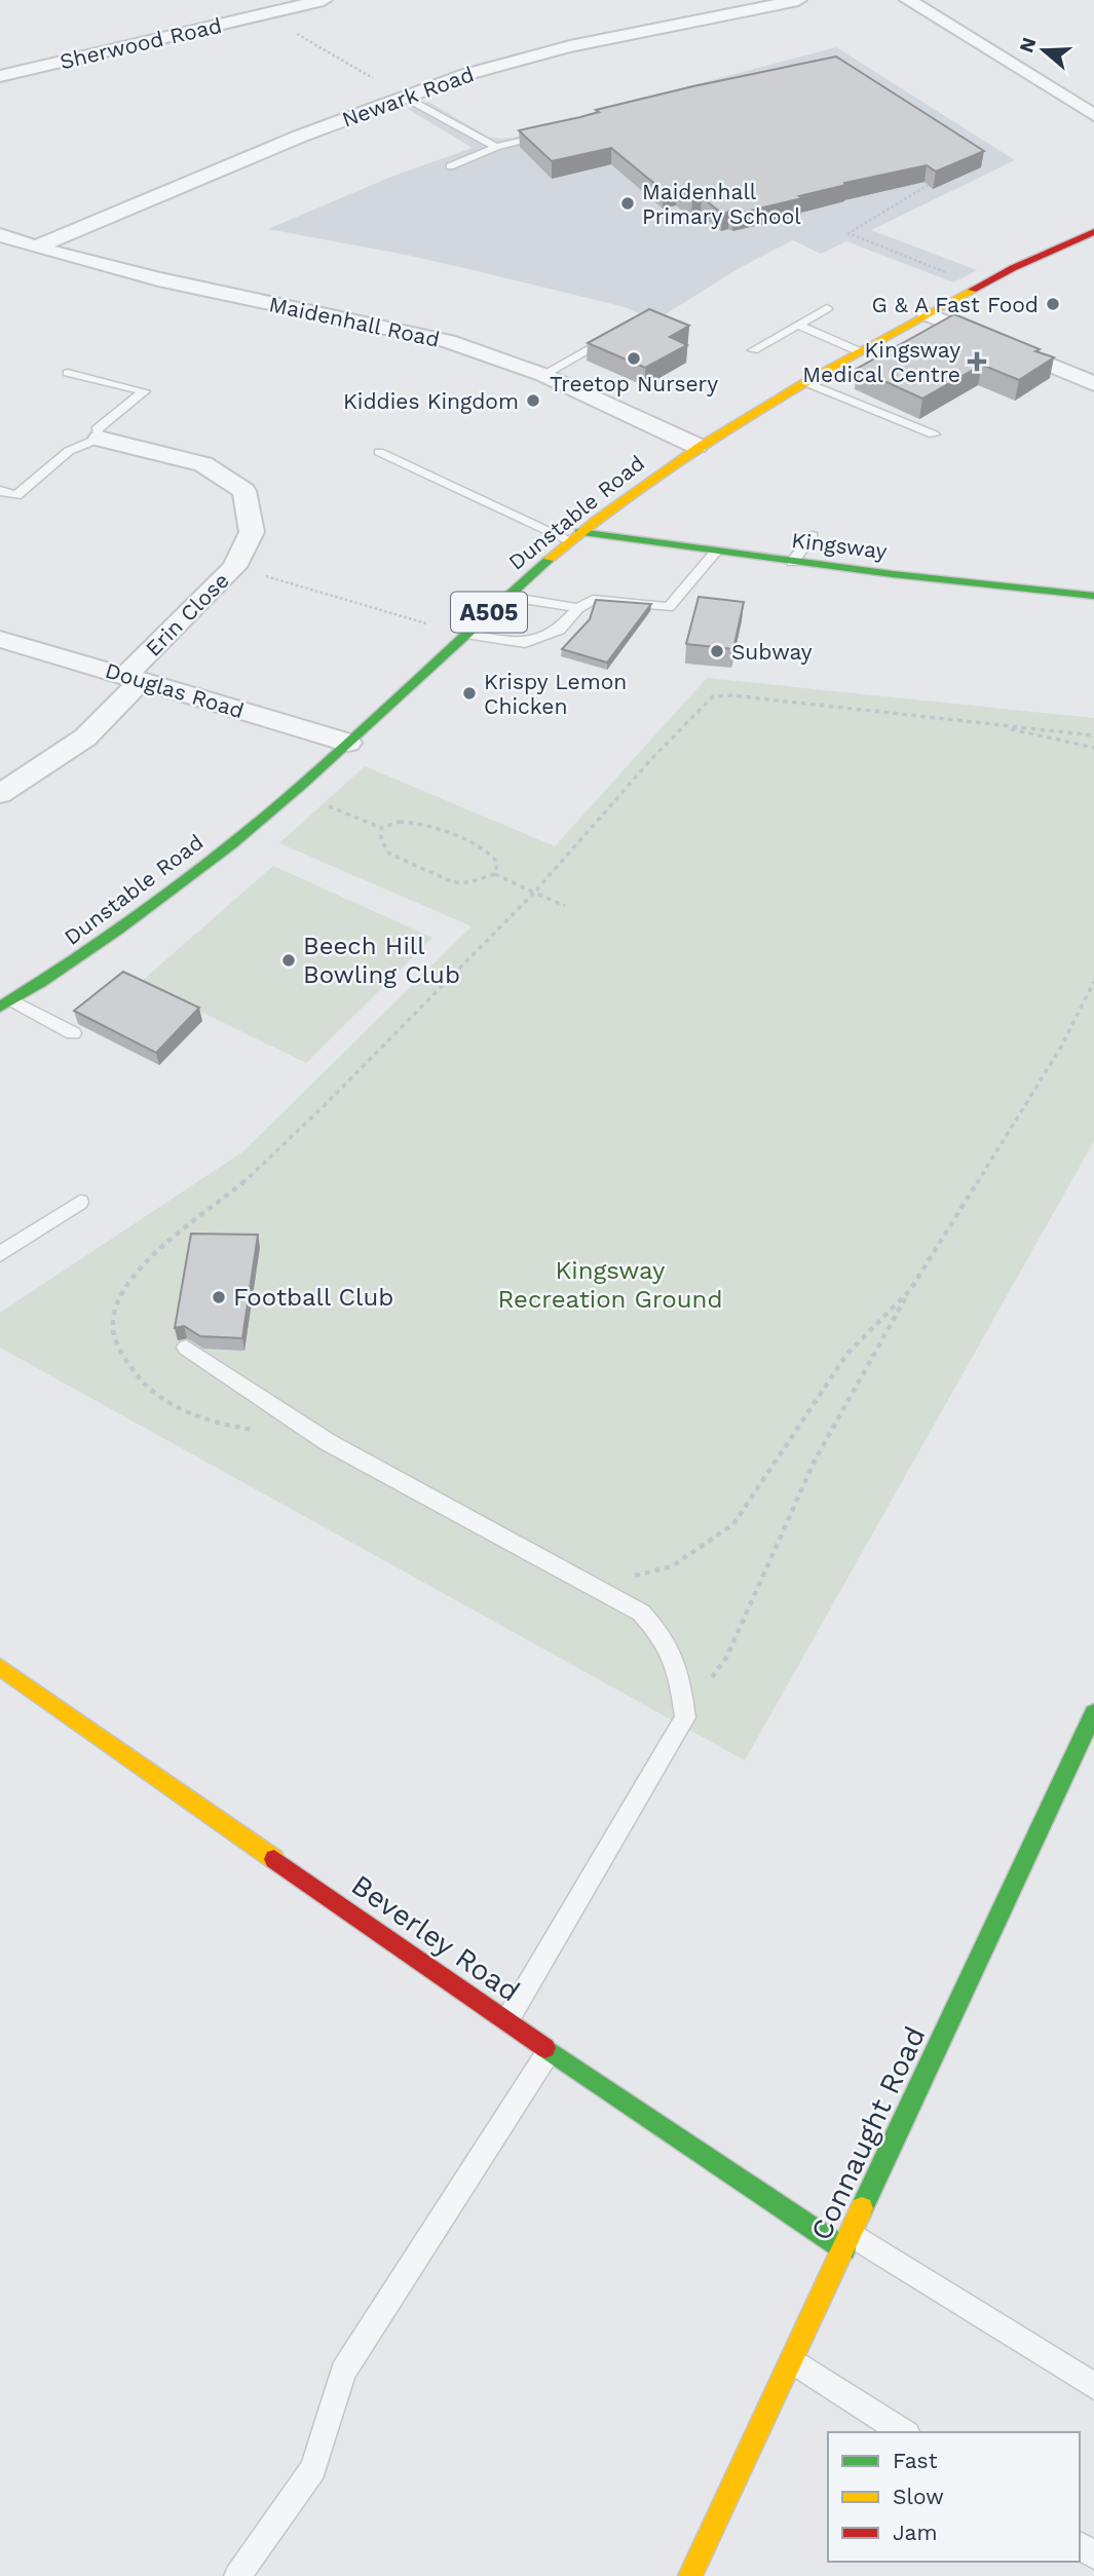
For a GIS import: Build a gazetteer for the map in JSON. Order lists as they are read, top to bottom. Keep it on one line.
{"streets":{"main road":["Dunstable Road","Kingsway","A505","Beverley Road","Connaught Road"],"street":["Sherwood Road","Newark Road","Maidenhall Road","Erin Close","Douglas Road"]},"crossings":[["Newark Road","Maidenhall Road"],["Maidenhall Road","Dunstable Road"],["Dunstable Road","Kingsway"],["Dunstable Road","Douglas Road"],["Erin Close","Douglas Road"],["Beverley Road","Connaught Road"]],"parks":["Kingsway Recreation Ground"],"places":{"other":["Maidenhall Primary School","G & A Fast Food","Treetop Nursery","Kiddies Kingdom","Subway","Krispy Lemon Chicken","Beech Hill Bowling Club","Football Club"],"health":["Kingsway Medical Centre"]},"legend":["Fast","Slow","Jam"],"north":"left"}
